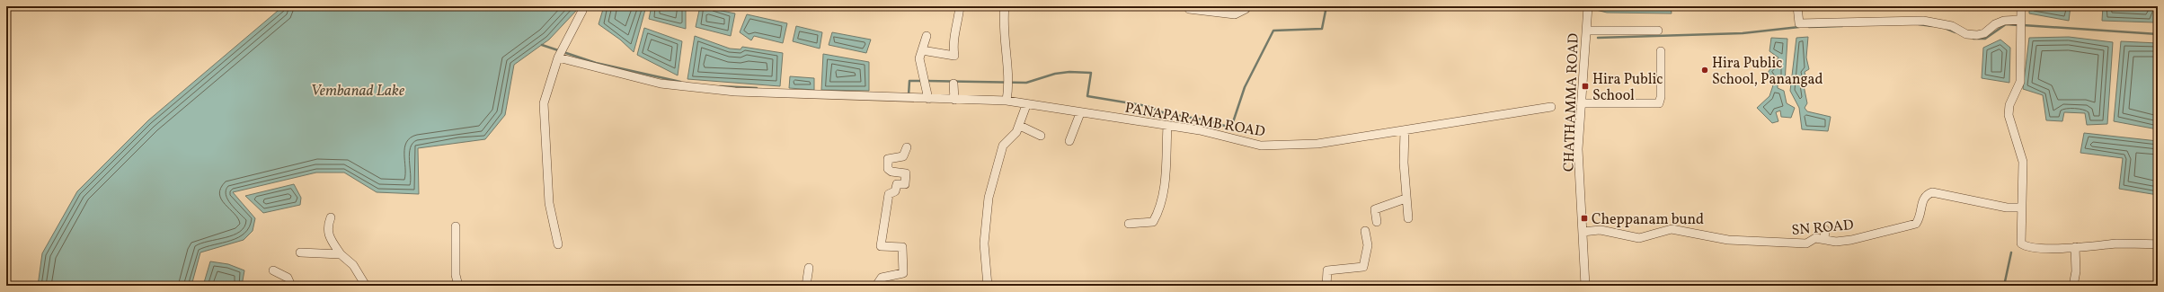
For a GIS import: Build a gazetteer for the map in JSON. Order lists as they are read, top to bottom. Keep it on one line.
{"streets":{"street":["CHATHAMMA ROAD","PANAPARAMB ROAD","SN ROAD"]},"crossings":[["CHATHAMMA ROAD","SN ROAD"]],"water":["Vembanad Lake"],"places":{"other":["Hira Public School, Panangad"],"transit":["Hira Public School","Cheppanam bund"]}}
